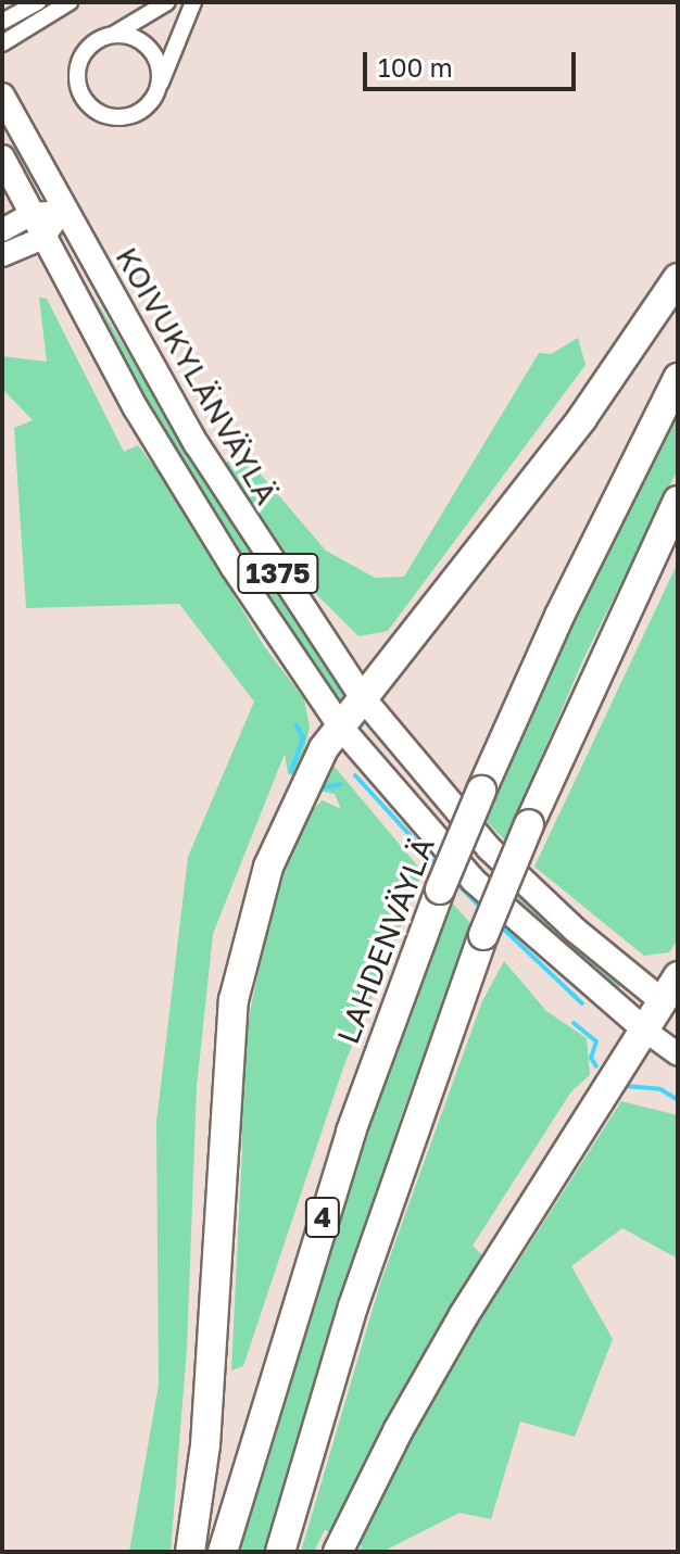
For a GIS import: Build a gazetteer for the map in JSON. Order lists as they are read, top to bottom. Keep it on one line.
{"streets":{"highway":["LAHDENVÄYLÄ","4"],"main road":["KOIVUKYLÄNVÄYLÄ","1375"]},"scale_bar":"100 m"}
